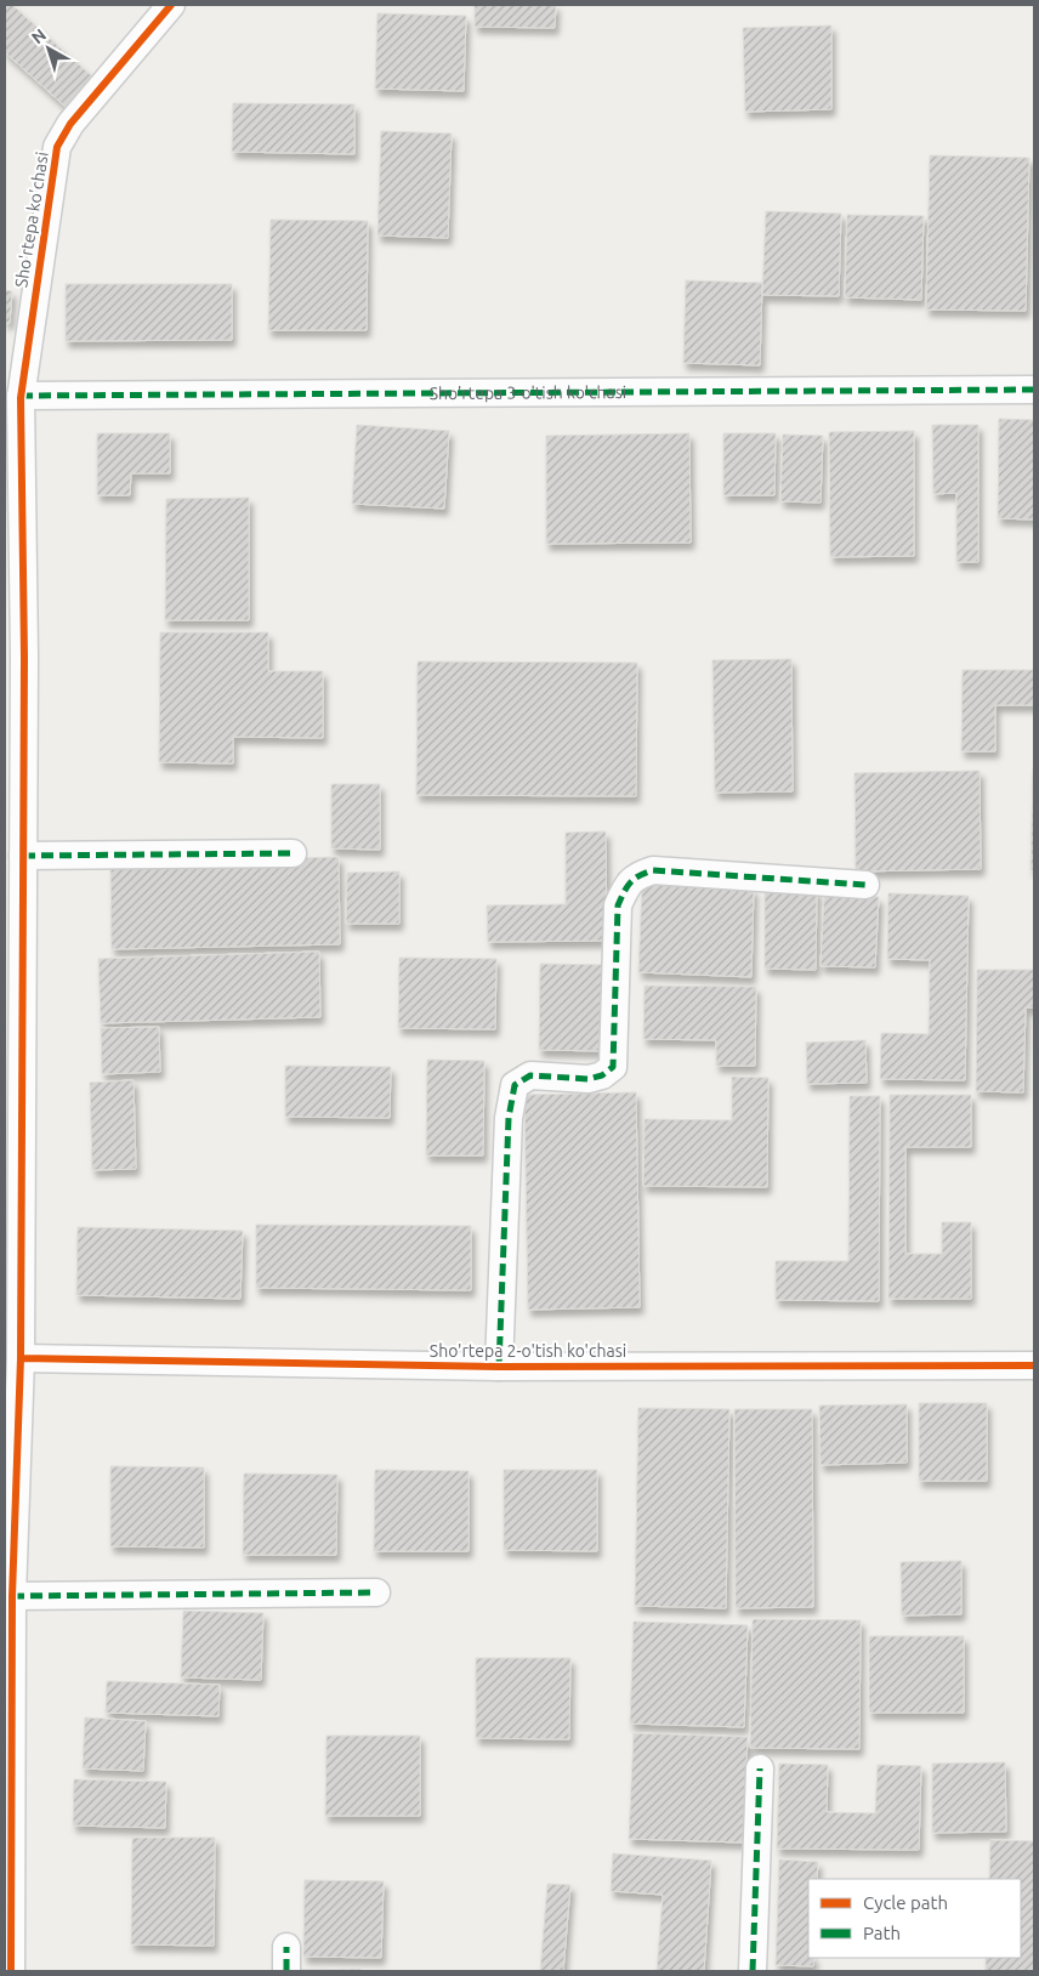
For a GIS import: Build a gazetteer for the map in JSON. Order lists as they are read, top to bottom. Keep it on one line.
{"streets":{"street":["Sho'rtepa ko'chasi","Sho'rtepa 3-o'tish ko'chasi","Sho'rtepa 2-o'tish ko'chasi"]},"crossings":[["Sho'rtepa ko'chasi","Sho'rtepa 3-o'tish ko'chasi"],["Sho'rtepa ko'chasi","Sho'rtepa 2-o'tish ko'chasi"]],"legend":["Cycle path","Path"],"north":"top left"}
